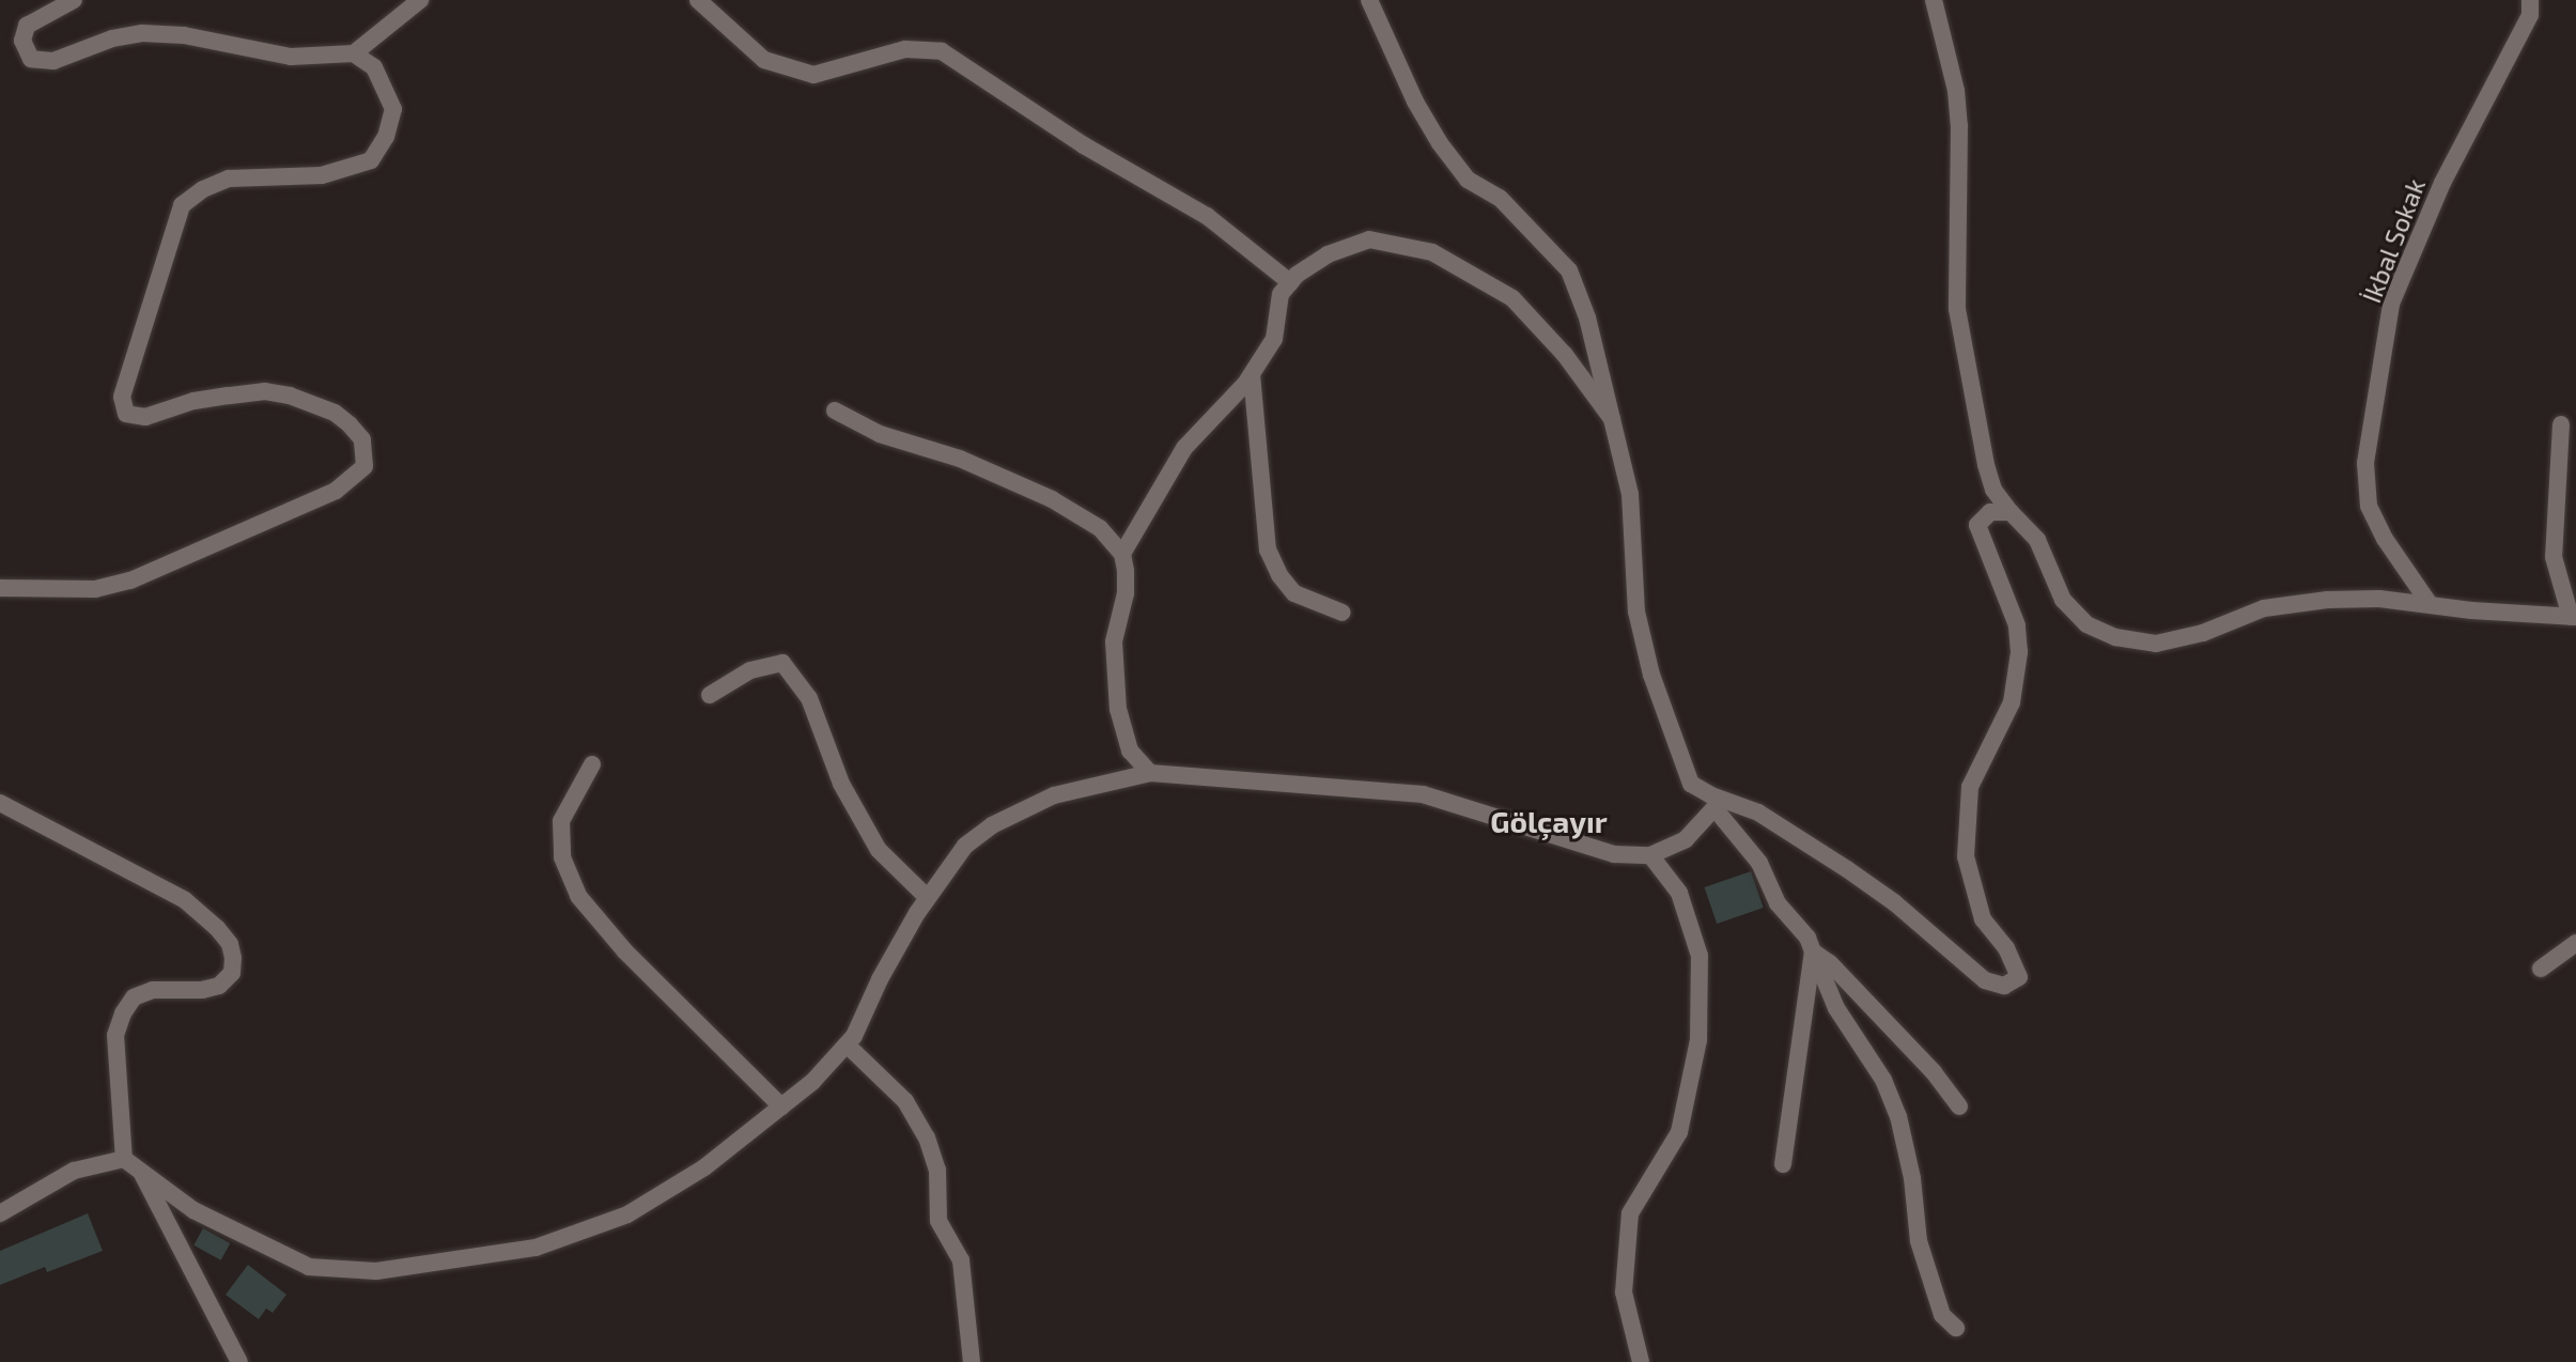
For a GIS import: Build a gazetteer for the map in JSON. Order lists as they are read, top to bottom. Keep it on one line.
{"streets":{"street":["İkbal Sokak"]},"districts":["Gölçayır"]}
